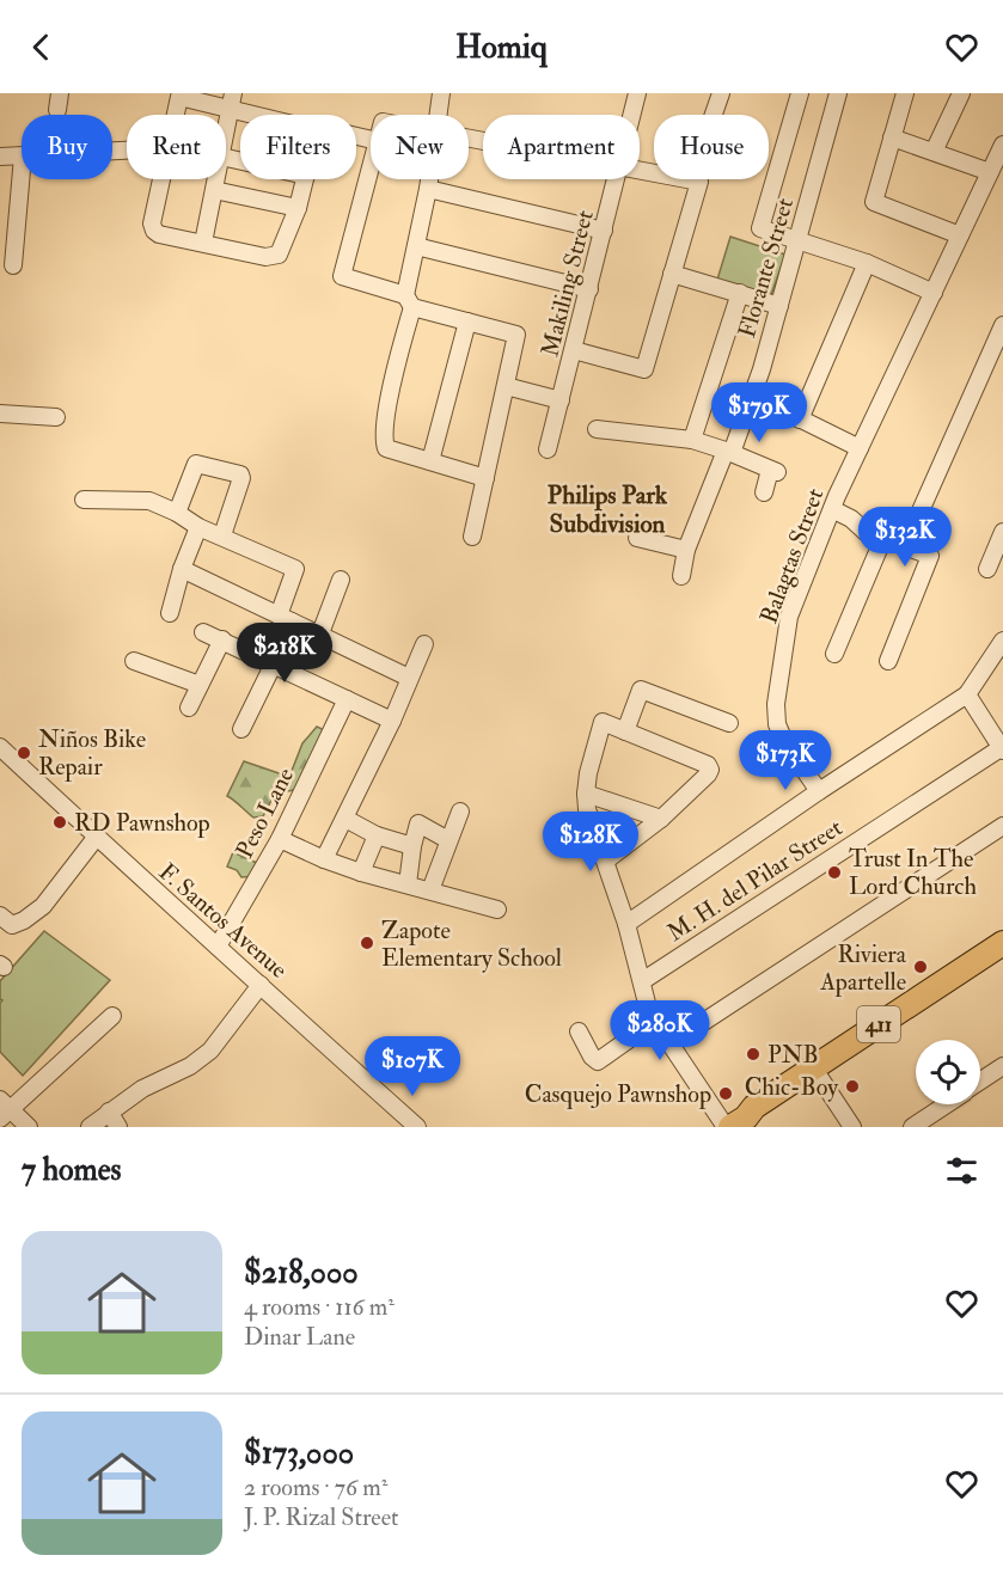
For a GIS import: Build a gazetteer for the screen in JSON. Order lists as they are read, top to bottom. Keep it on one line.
{"streets":{"highway":["411"],"street":["Florante Street","Makiling Street","Balagtas Street","Peso Lane","M. H. del Pilar Street","F. Santos Avenue"]},"crossings":[["Peso Lane","F. Santos Avenue"]],"districts":["Philips Park Subdivision"],"places":["Niños Bike Repair","RD Pawnshop","Trust In The Lord Church","Zapote Elementary School","Riviera Apartelle","PNB","Chic-Boy","Casquejo Pawnshop"],"page":{"header":"Homiq","chip":["Buy","Rent","Filters","New","Apartment","House"],"price":["$179K","$132K","$218K","$173K","$128K","$280K","$107K"],"heading":"7 homes","list":[{"name":"$218,000","note":"4 rooms · 116 m² · Dinar Lane"},{"name":"$173,000","note":"2 rooms · 76 m² · J. P. Rizal Street"}]}}
